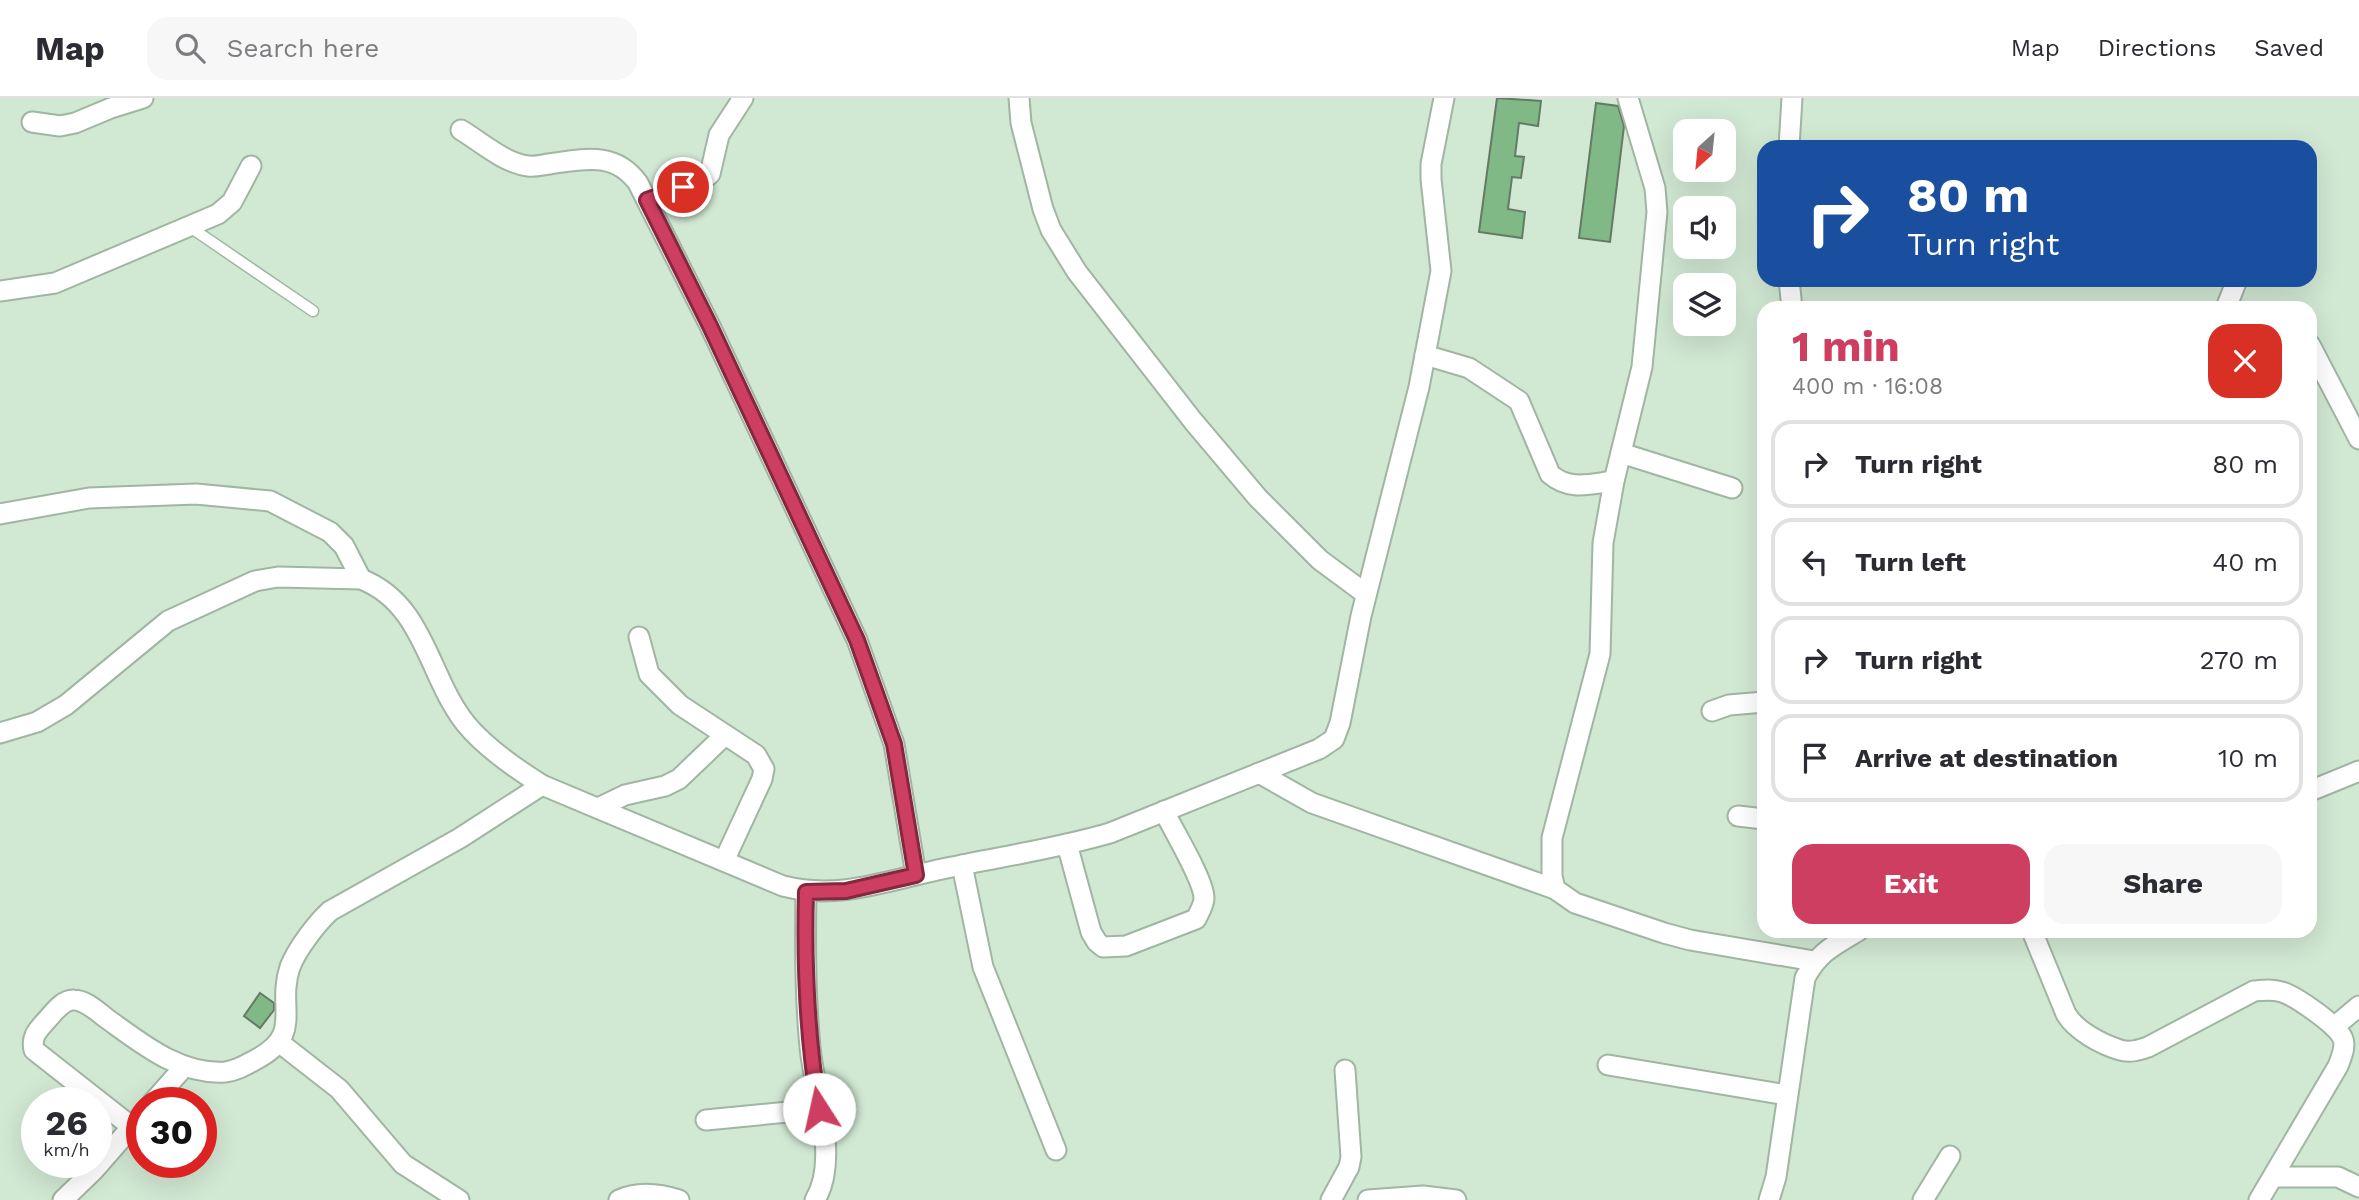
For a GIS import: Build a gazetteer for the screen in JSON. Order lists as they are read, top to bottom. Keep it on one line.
{"north":"bottom left","page":{"header":"Map","search":"Search here","nav":["Map","Directions","Saved"],"turn":["80 m","Turn right"],"heading":["1 min","400 m · 16:08"],"list":[{"name":"Turn right","value":"80 m"},{"name":"Turn left","value":"40 m"},{"name":"Turn right","value":"270 m"},{"name":"Arrive at destination","value":"10 m"}],"buttons":["Exit","Share"],"speed":"26 km/h","limit":"30"}}
